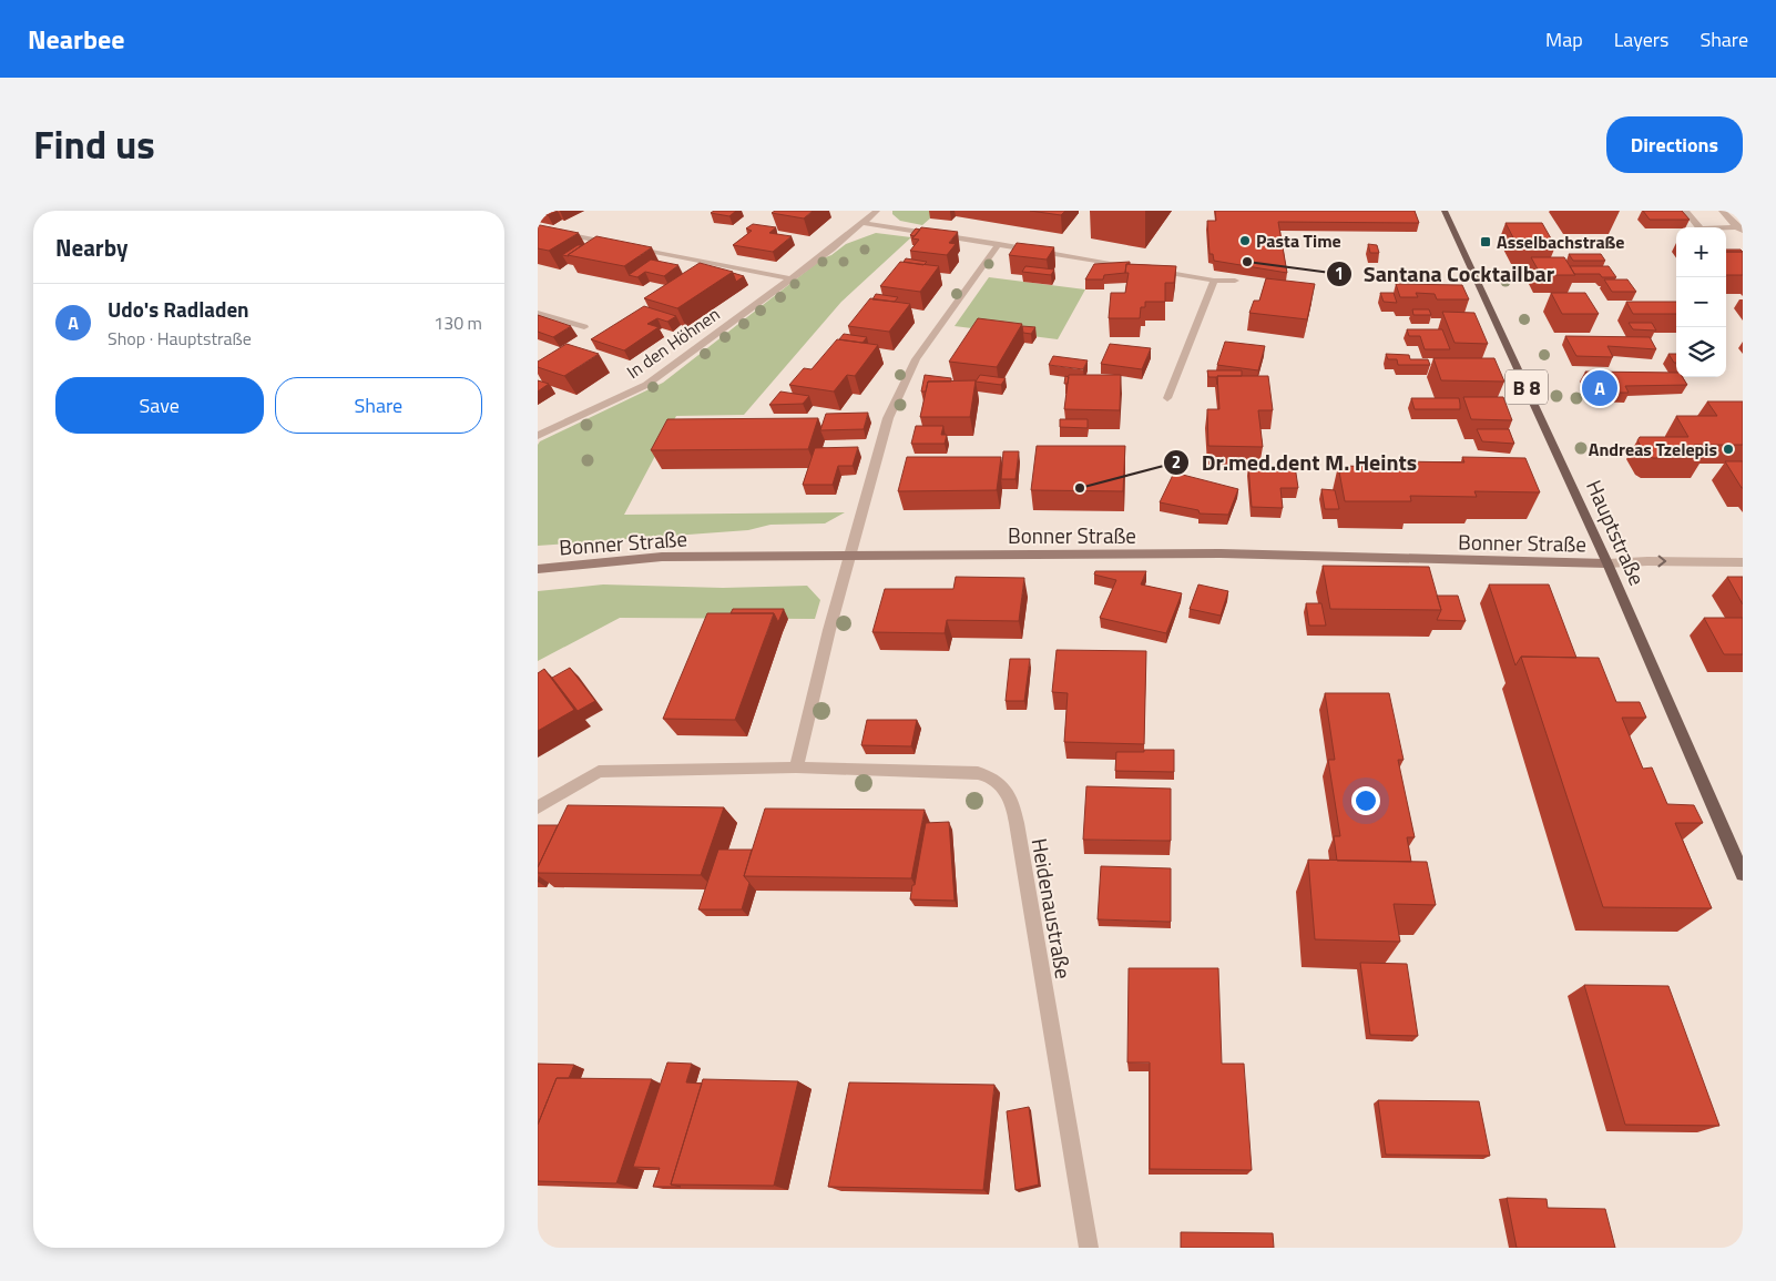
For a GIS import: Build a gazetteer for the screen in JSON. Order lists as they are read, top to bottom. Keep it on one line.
{"streets":{"main road":["B 8","Hauptstraße","Bonner Straße"],"street":["In den Höhnen","Heidenaustraße"]},"crossings":[["Hauptstraße","Bonner Straße"]],"places":{"other":["Pasta Time","Santana Cocktailbar","Andreas Tzelepis","Dr.med.dent M. Heints"],"transit":["Asselbachstraße"]},"page":{"header":"Nearbee","nav":["Map","Layers","Share"],"title":"Find us","buttons":["Directions",["Save","Share"]],"heading":"Nearby","map_buttons":["+","−"],"list":[{"mark":"A","name":"Udo's Radladen","note":"Shop · Hauptstraße","value":"130 m"}],"pins":"A"}}
